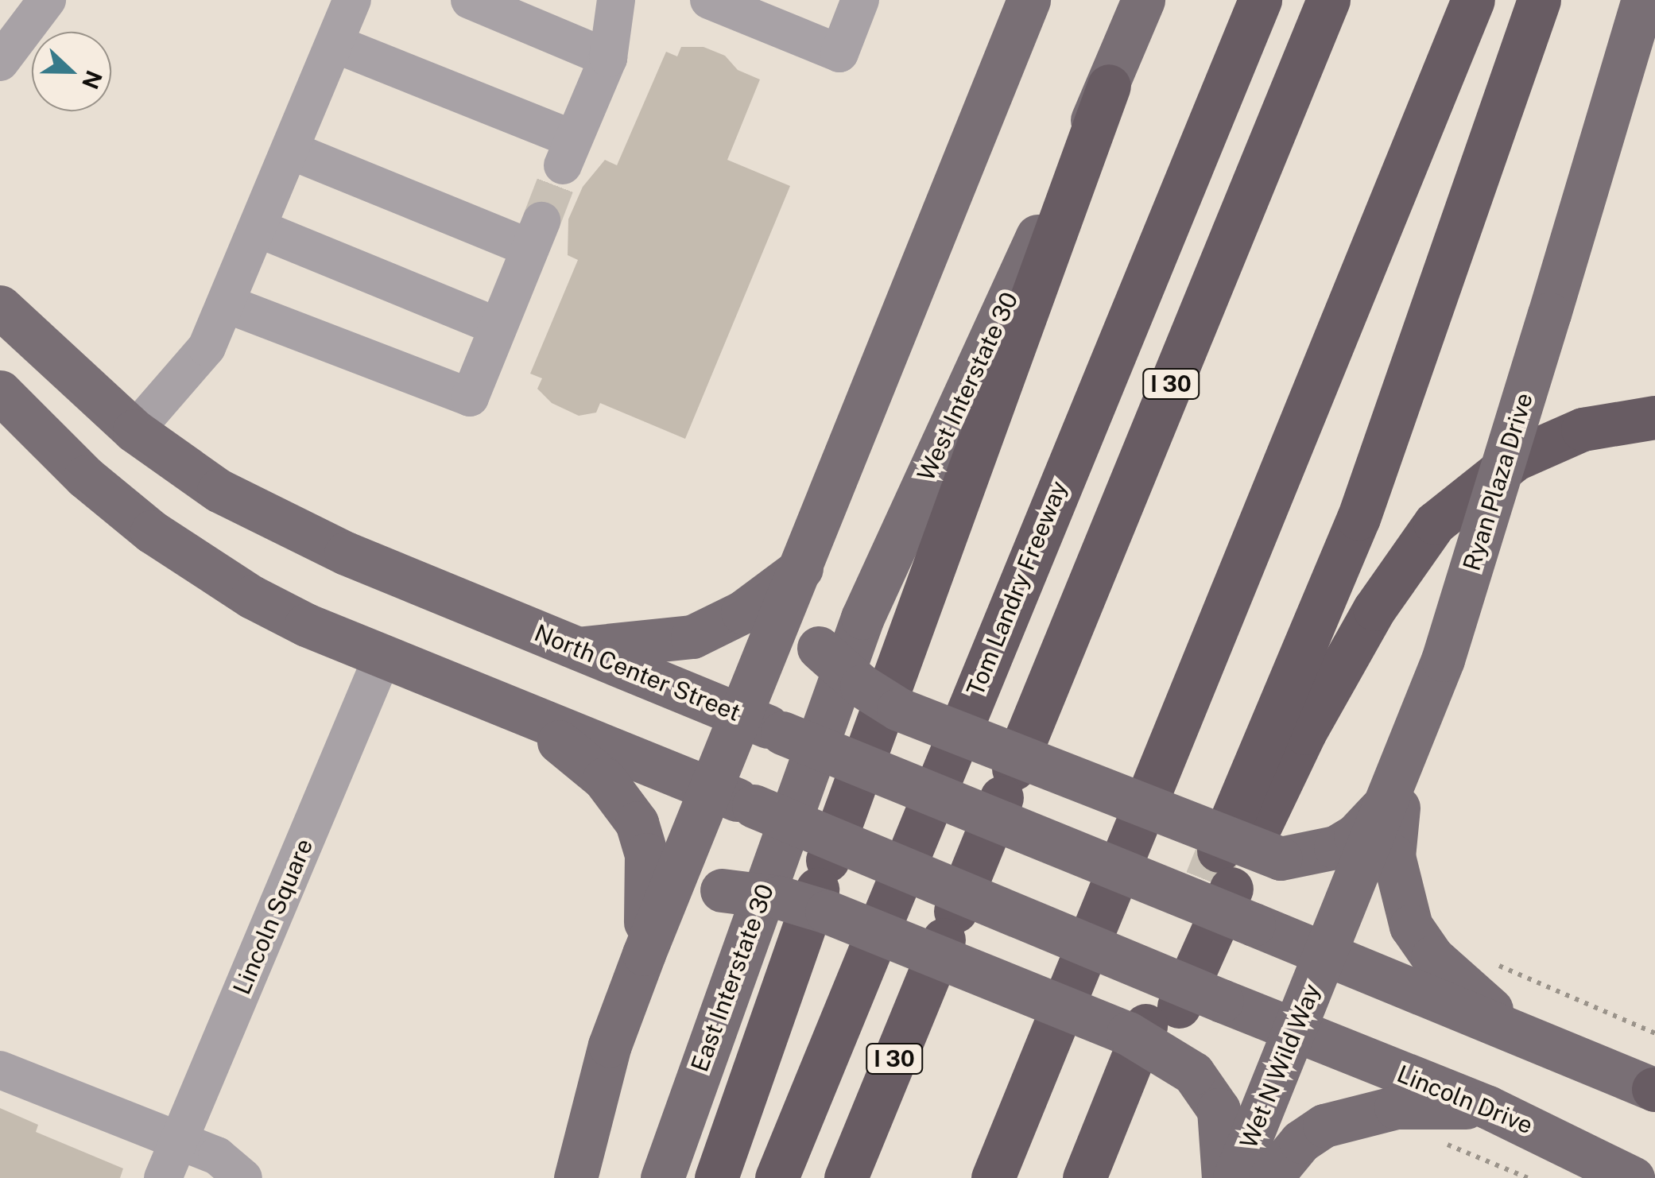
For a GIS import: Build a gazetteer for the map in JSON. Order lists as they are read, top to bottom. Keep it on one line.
{"streets":{"highway":["I 30","Tom Landry Freeway"],"main road":["West Interstate 30","Ryan Plaza Drive","North Center Street","East Interstate 30","Wet N Wild Way","Lincoln Drive"],"street":["Lincoln Square"]},"crossings":[["West Interstate 30","East Interstate 30"],["Ryan Plaza Drive","North Center Street"],["Ryan Plaza Drive","Wet N Wild Way"],["North Center Street","Wet N Wild Way"],["Wet N Wild Way","Lincoln Drive"]],"north":"right"}
